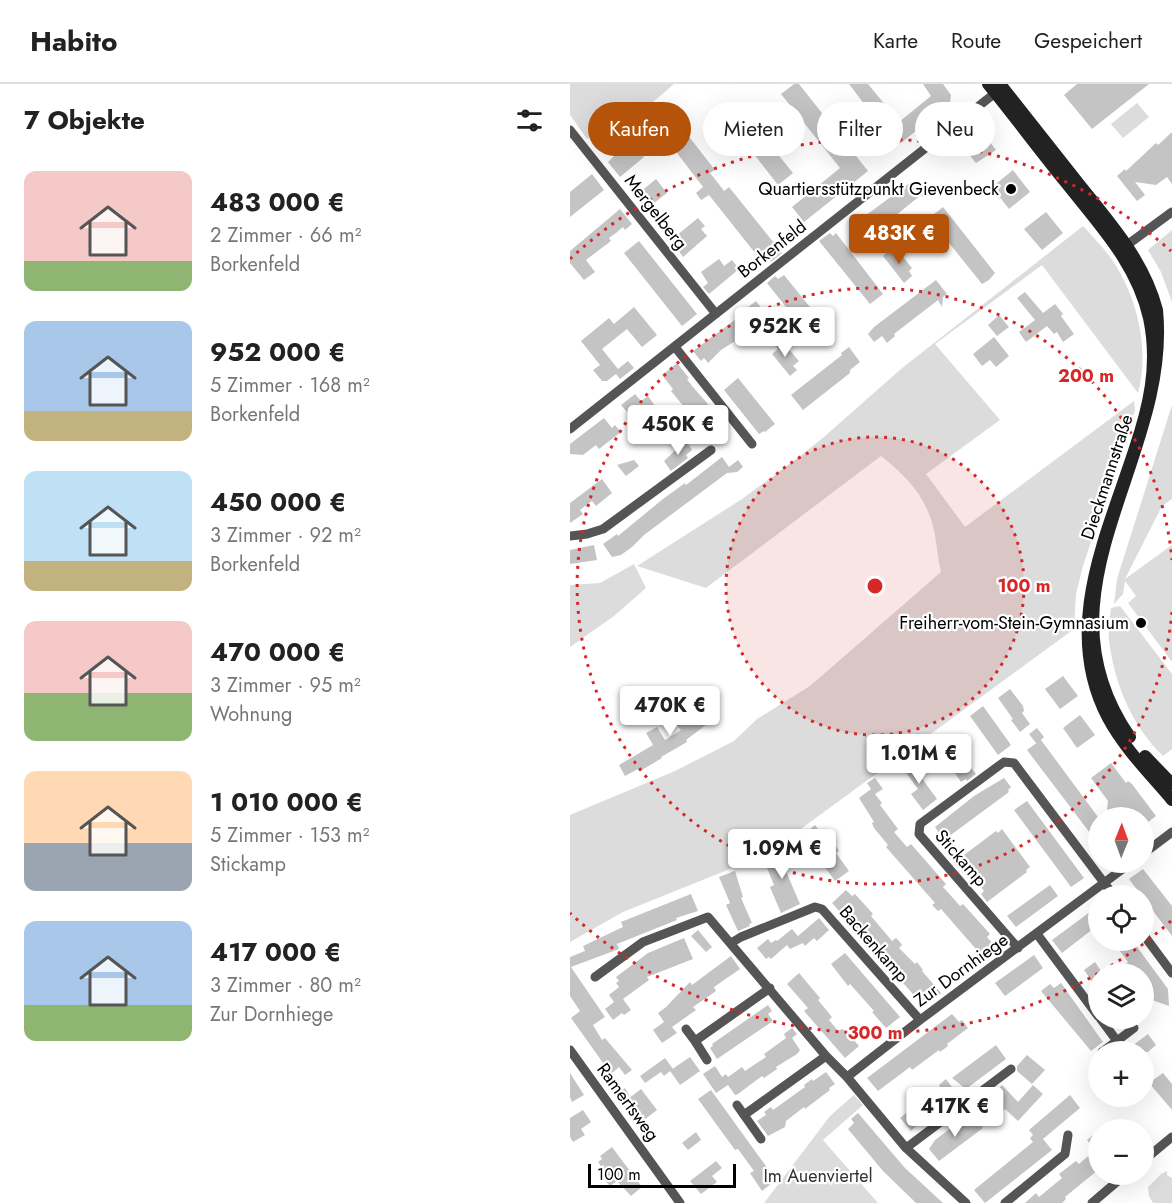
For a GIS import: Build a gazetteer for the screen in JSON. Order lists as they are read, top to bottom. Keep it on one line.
{"streets":{"street":["Mergelberg","Borkenfeld","Dieckmannstraße","Stickamp","Backenkamp","Zur Dornhiege","Ramertsweg"]},"crossings":[["Mergelberg","Borkenfeld"],["Borkenfeld","Dieckmannstraße"],["Stickamp","Zur Dornhiege"],["Backenkamp","Zur Dornhiege"]],"parks":["Im Auenviertel"],"places":["Quartiersstützpunkt Gievenbeck","Freiherr-vom-Stein-Gymnasium"],"scale_bar":"100 m","north":"top","page":{"header":"Habito","nav":["Karte","Route","Gespeichert"],"heading":"7 Objekte","chip":["Kaufen","Mieten","Filter","Neu"],"list":[{"name":"483 000 €","note":"2 Zimmer · 66 m² · Borkenfeld"},{"name":"952 000 €","note":"5 Zimmer · 168 m² · Borkenfeld"},{"name":"450 000 €","note":"3 Zimmer · 92 m² · Borkenfeld"},{"name":"470 000 €","note":"3 Zimmer · 95 m² · Wohnung"},{"name":"1 010 000 €","note":"5 Zimmer · 153 m² · Stickamp"},{"name":"417 000 €","note":"3 Zimmer · 80 m² · Zur Dornhiege"}],"price":["483K €","952K €","450K €","470K €","1.01M €","1.09M €","417K €"],"map_buttons":["+","−"],"scale":"100 m"},"rings":["200 m","100 m","300 m"]}
